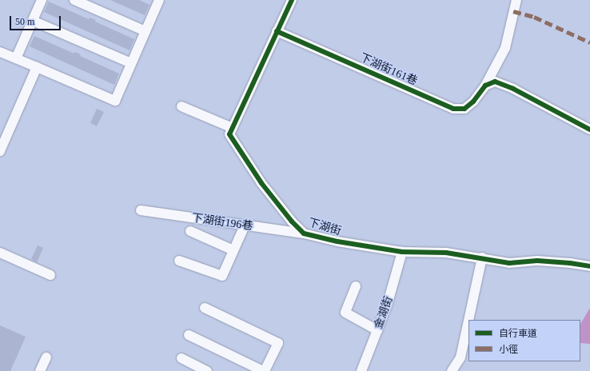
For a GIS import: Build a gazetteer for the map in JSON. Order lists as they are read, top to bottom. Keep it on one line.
{"streets":{"street":["下湖街161巷","下湖街196巷","下湖街","金湖街"]},"crossings":[["下湖街196巷","下湖街"],["下湖街","金湖街"]],"legend":["自行車道","小徑"],"scale_bar":"50 m"}
